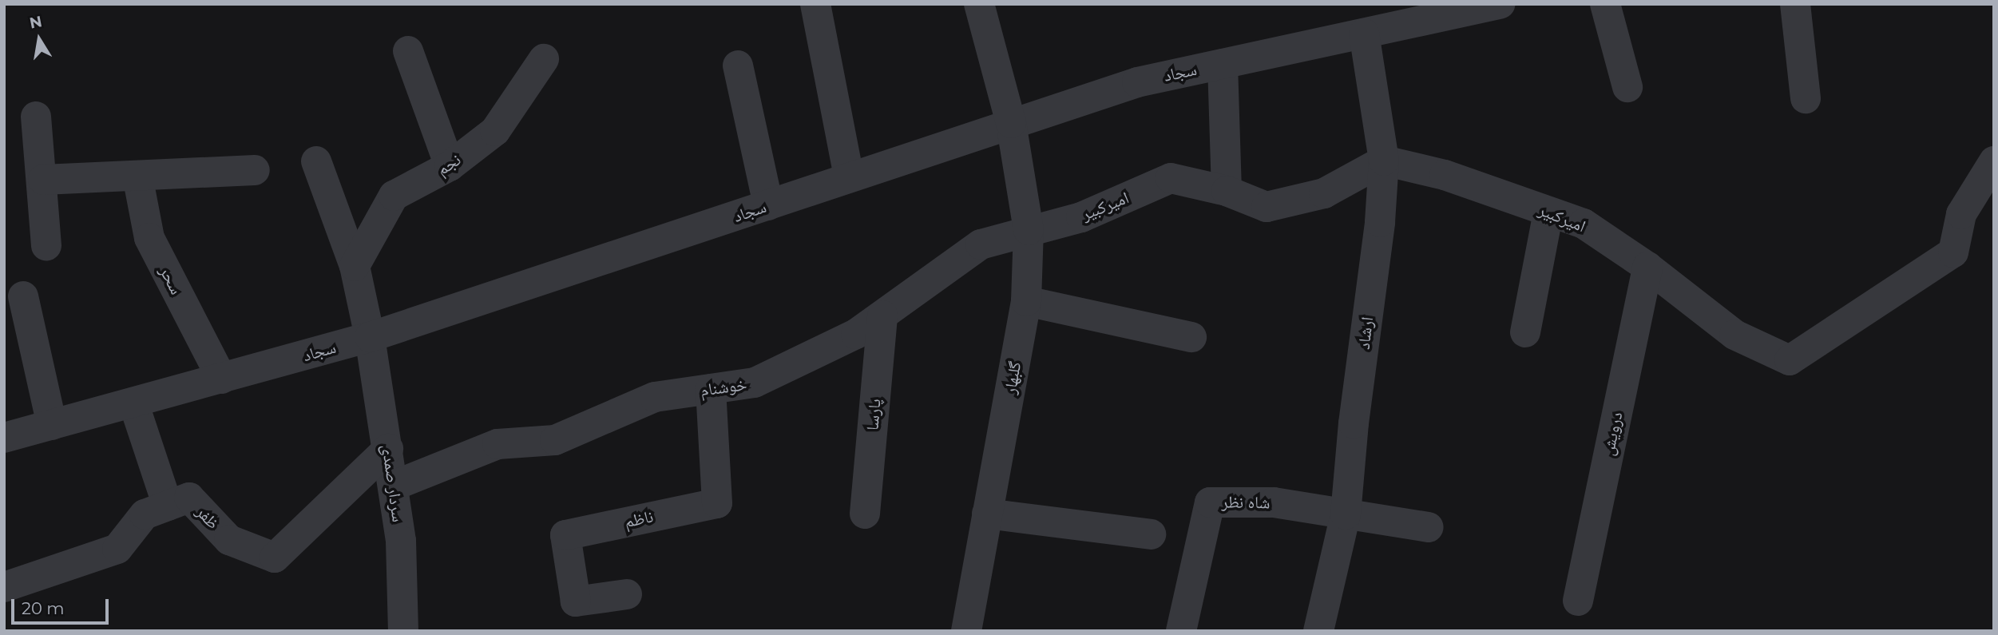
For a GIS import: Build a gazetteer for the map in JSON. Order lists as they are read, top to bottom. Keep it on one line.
{"streets":{"street":["سجاد","نجم","امیرکبیر","سحر","ارشاد","گلبهار","خوشنام","پارسا","درویش","سردار صمدی","شاه نظر","ظفر","ناظم"]},"crossings":[["سجاد","سحر"],["سجاد","ارشاد"],["سجاد","گلبهار"],["سجاد","سردار صمدی"],["نجم","سردار صمدی"],["امیرکبیر","ارشاد"],["امیرکبیر","گلبهار"],["امیرکبیر","خوشنام"],["امیرکبیر","درویش"],["ارشاد","شاه نظر"],["گلبهار","خوشنام"],["خوشنام","پارسا"],["خوشنام","سردار صمدی"],["خوشنام","ناظم"],["سردار صمدی","ظفر"]],"scale_bar":"20 m","north":"top"}
